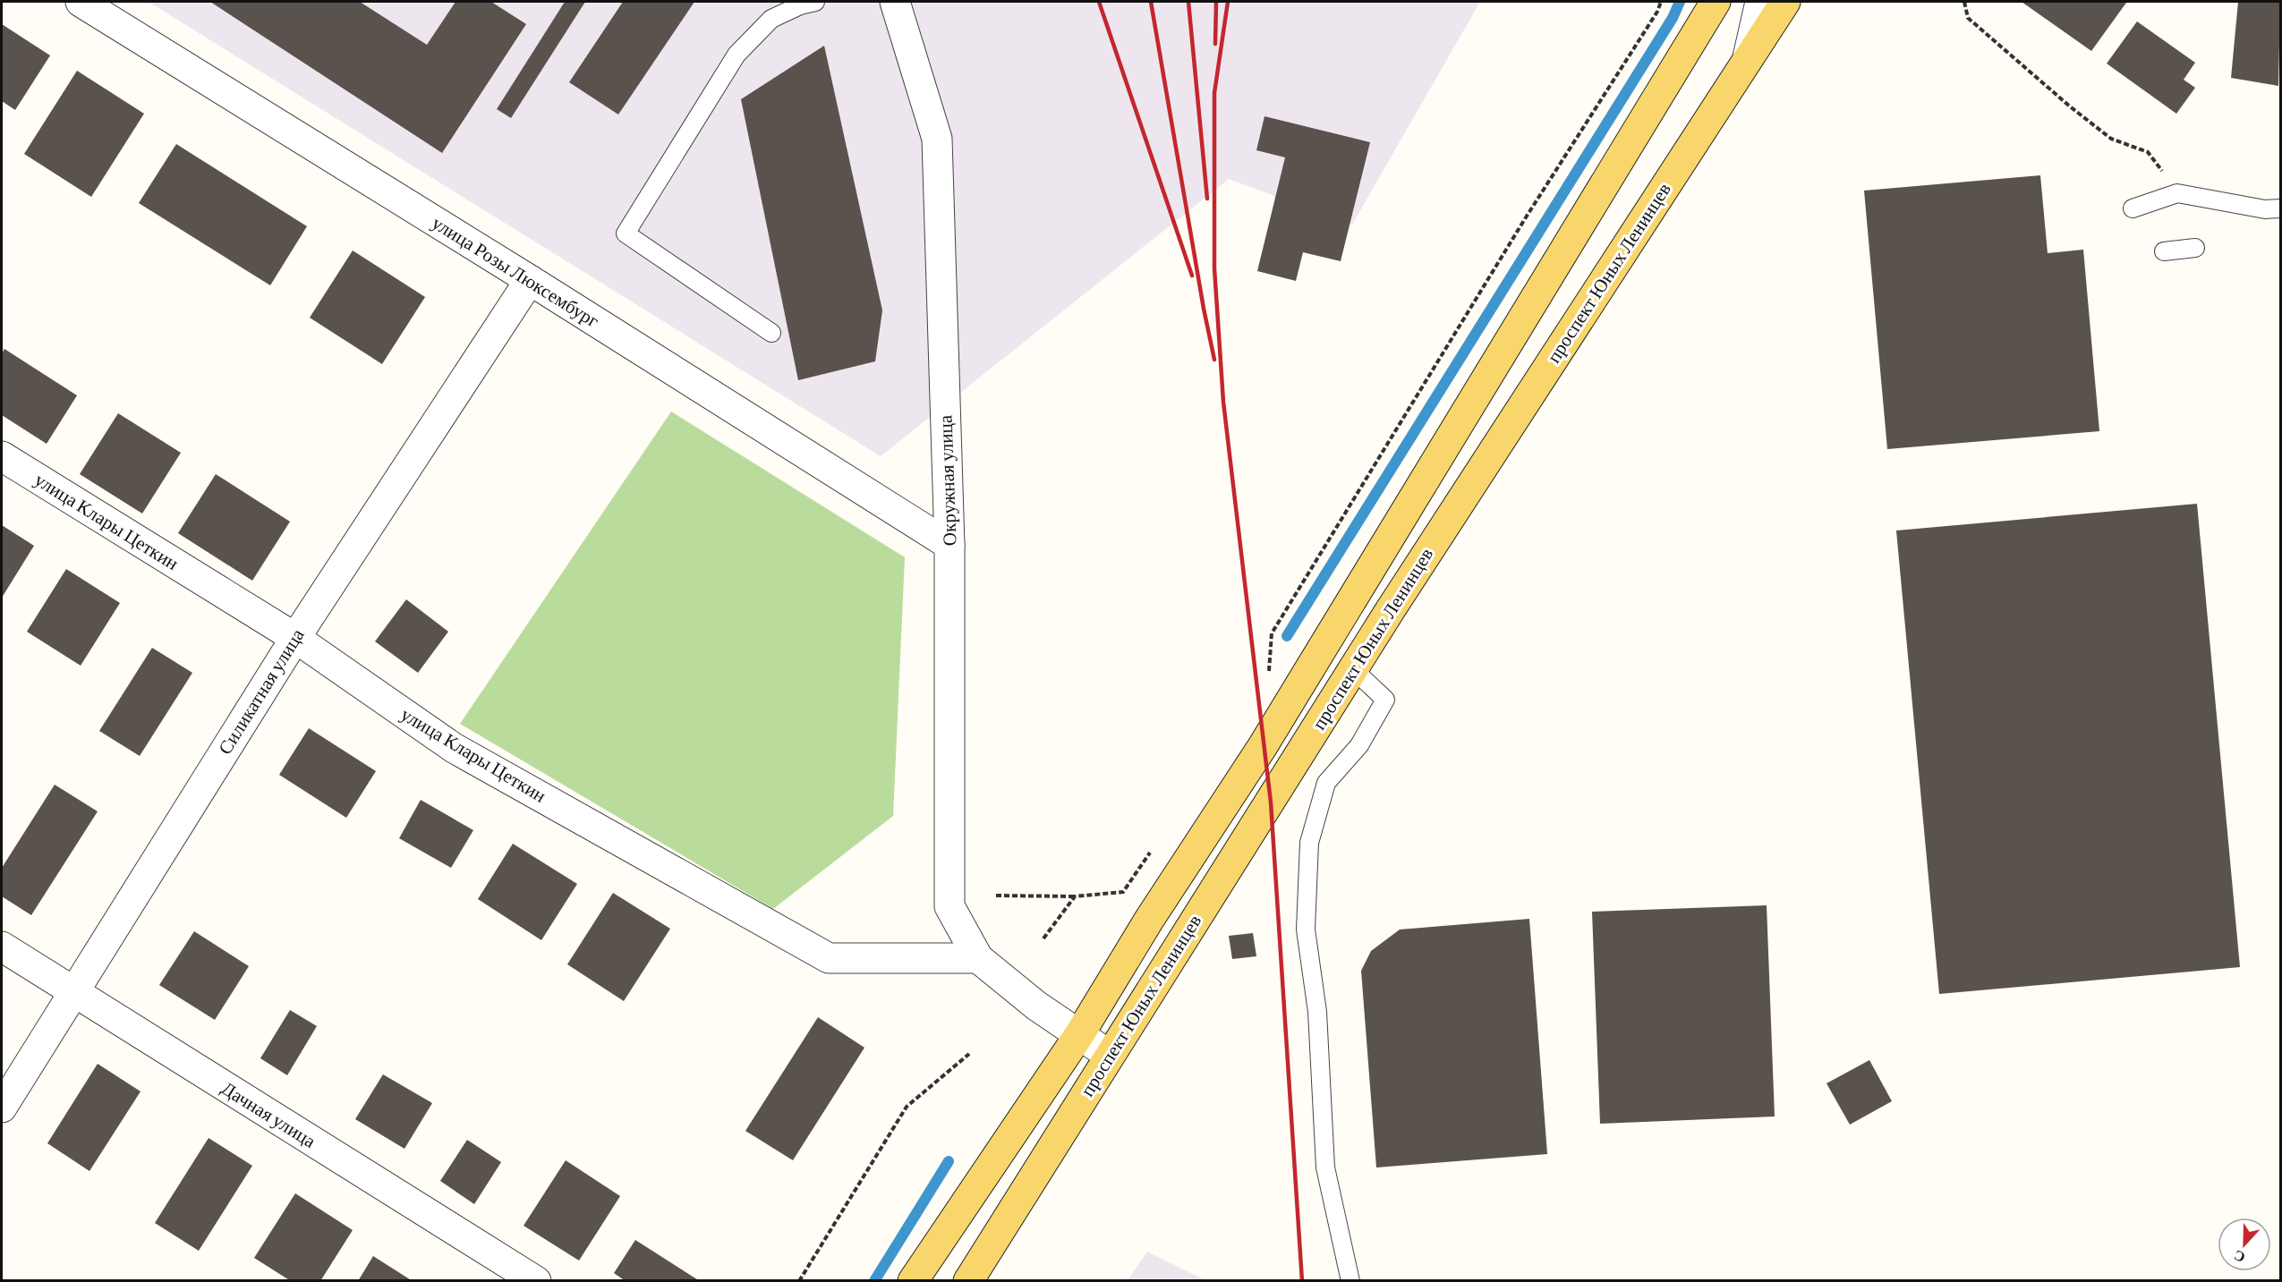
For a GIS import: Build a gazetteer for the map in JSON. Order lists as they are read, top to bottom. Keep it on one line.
{"streets":{"main road":["проспект Юных Ленинцев"],"street":["улица Розы Люксембург","Окружная улица","улица Клары Цеткин","Силикатная улица","Дачная улица"]},"crossings":[["улица Розы Люксембург","Окружная улица"],["улица Розы Люксембург","Силикатная улица"],["Окружная улица","улица Клары Цеткин"],["улица Клары Цеткин","Силикатная улица"],["Силикатная улица","Дачная улица"]],"north":"bottom"}
